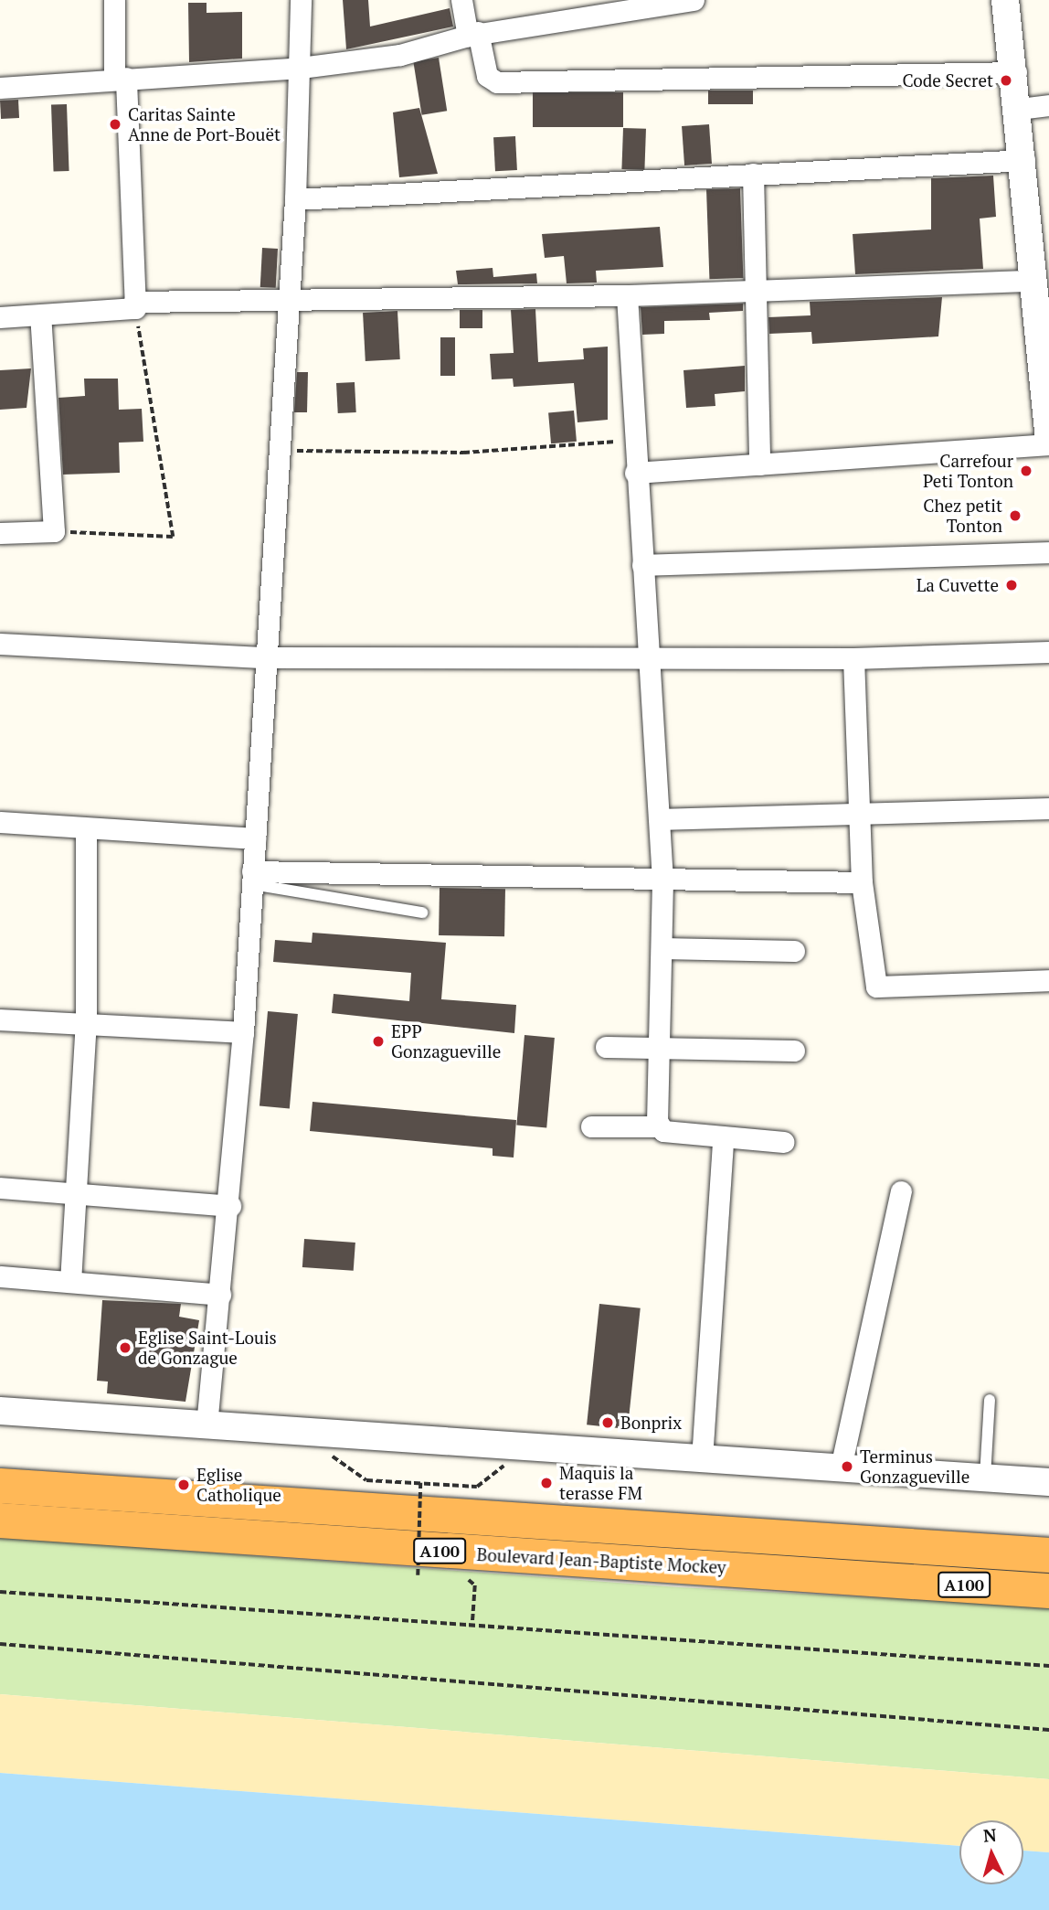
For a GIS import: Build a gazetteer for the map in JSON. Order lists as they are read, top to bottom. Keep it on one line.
{"streets":{"highway":["A100","Boulevard Jean-Baptiste Mockey"]},"places":["Code Secret","Caritas Sainte Anne de Port-Bouët","Carrefour Peti Tonton","Chez petit Tonton","La Cuvette","EPP Gonzagueville","Eglise Saint-Louis de Gonzague","Bonprix","Terminus Gonzagueville","Maquis la terasse FM","Eglise Catholique"],"north":"top"}
